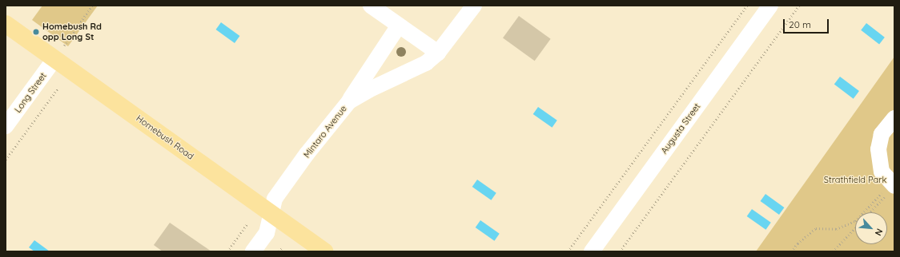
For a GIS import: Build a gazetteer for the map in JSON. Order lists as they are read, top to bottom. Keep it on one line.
{"streets":{"main road":["Homebush Road"],"street":["Long Street","Augusta Street","Mintaro Avenue"]},"crossings":[["Long Street","Homebush Road"],["Mintaro Avenue","Homebush Road"]],"parks":["Strathfield Park"],"places":["Homebush Rd opp Long St"],"scale_bar":"20 m","north":"bottom right"}
